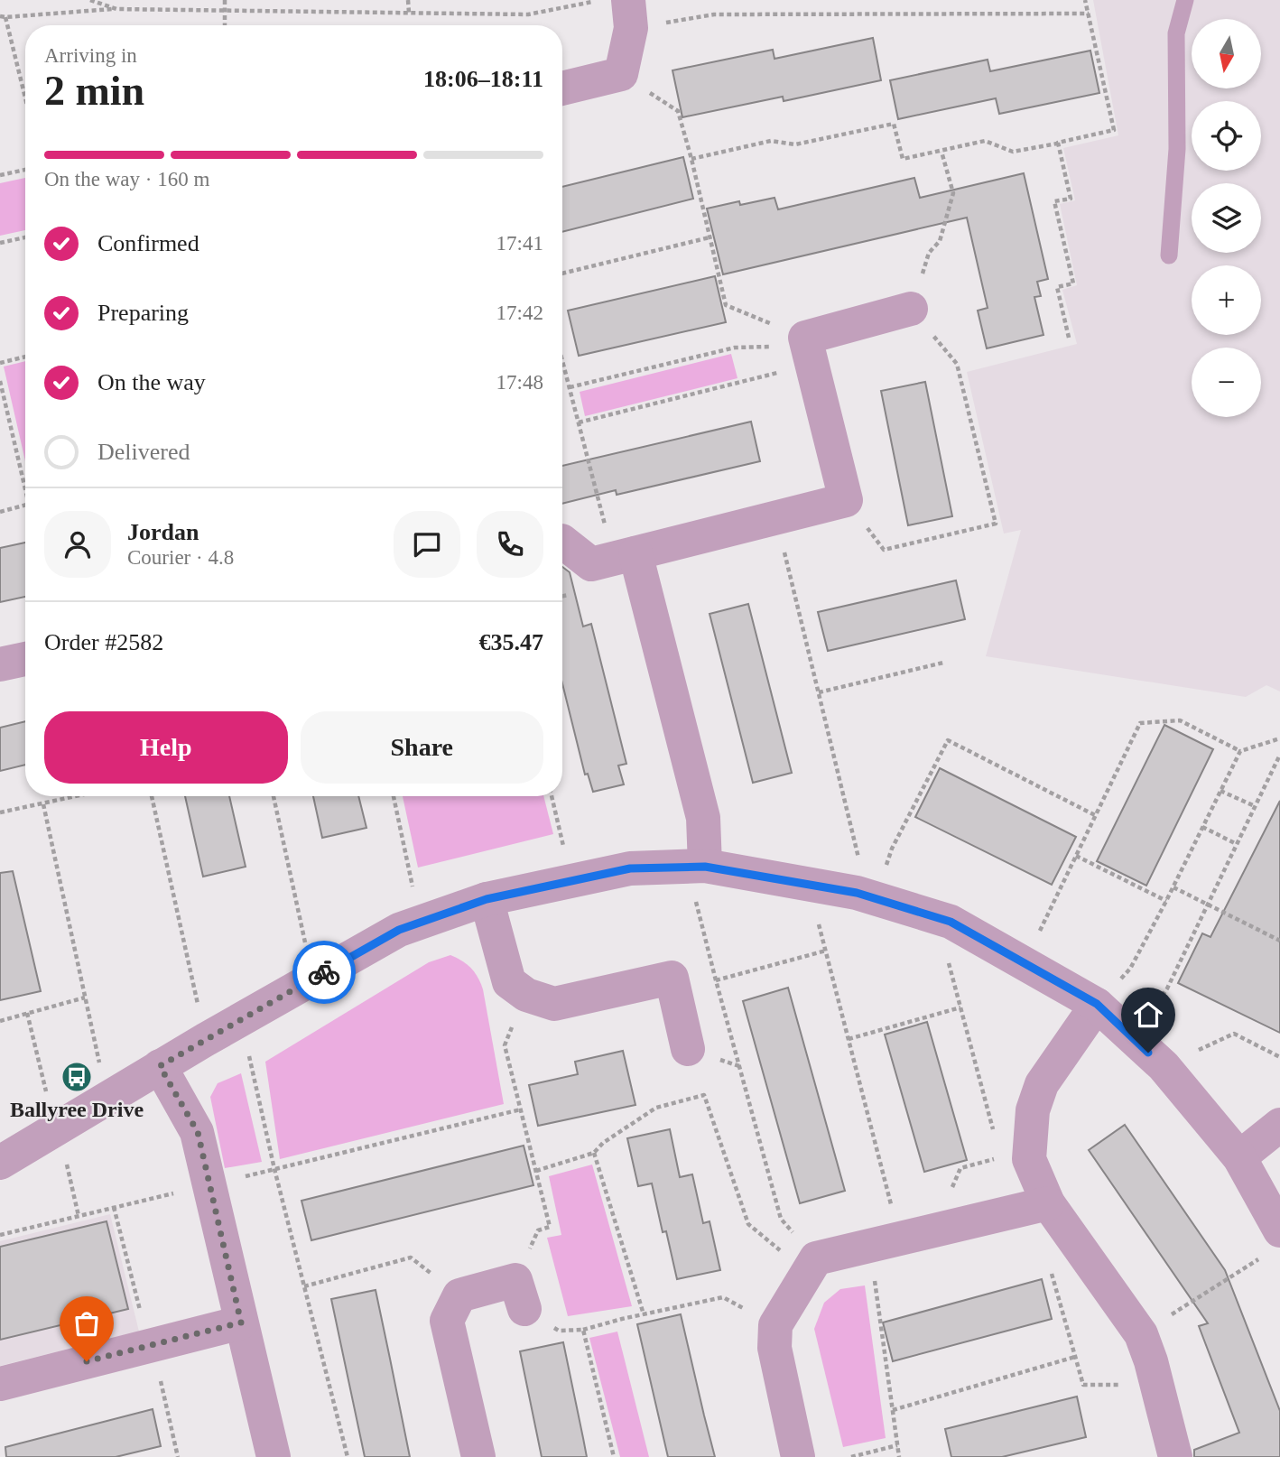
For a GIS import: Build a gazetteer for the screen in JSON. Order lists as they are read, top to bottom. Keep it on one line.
{"places":{"bus stop":["Ballyree Drive"]},"north":"bottom","page":{"map_buttons":["+","−"],"heading":["2 min","Arriving in","18:06–18:11"],"panel":["Jordan","Courier · 4.8","Order #2582","€35.47"],"bar":"On the way · 160 m","list":[["Confirmed","17:41"],["Preparing","17:42"],["On the way","17:48"],"Delivered"],"buttons":["Help","Share"]}}
